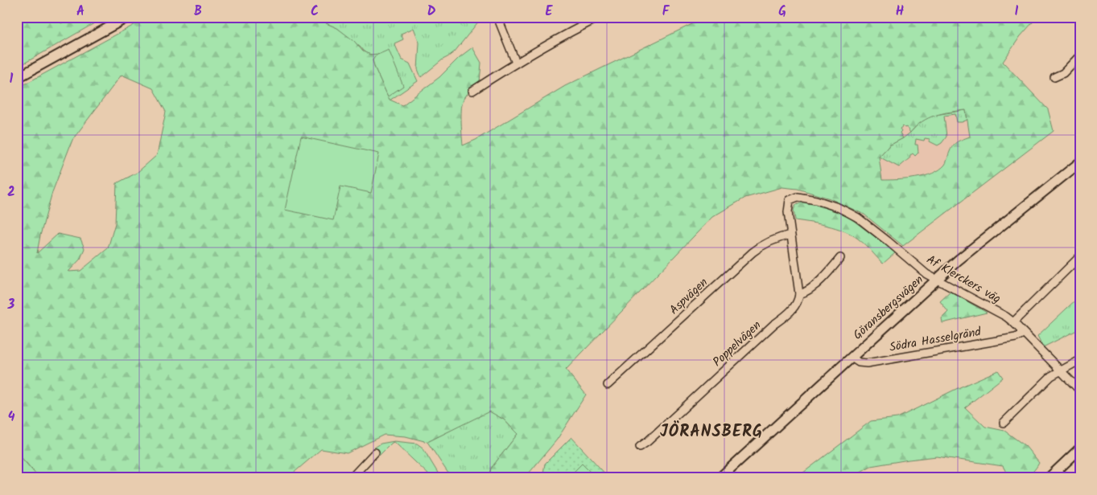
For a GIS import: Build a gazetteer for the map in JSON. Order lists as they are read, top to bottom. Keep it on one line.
{"streets":{"street":["Af Klerckers väg","Aspvägen","Göransbergsvägen","Södra Hasselgränd","Poppelvägen"]},"crossings":[["Af Klerckers väg","Aspvägen"],["Af Klerckers väg","Göransbergsvägen"],["Af Klerckers väg","Södra Hasselgränd"],["Göransbergsvägen","Södra Hasselgränd"]],"districts":["JÖRANSBERG"],"grid":{"columns":["A","B","C","D","E","F","G","H","I"],"rows":["1","2","3","4"]}}
